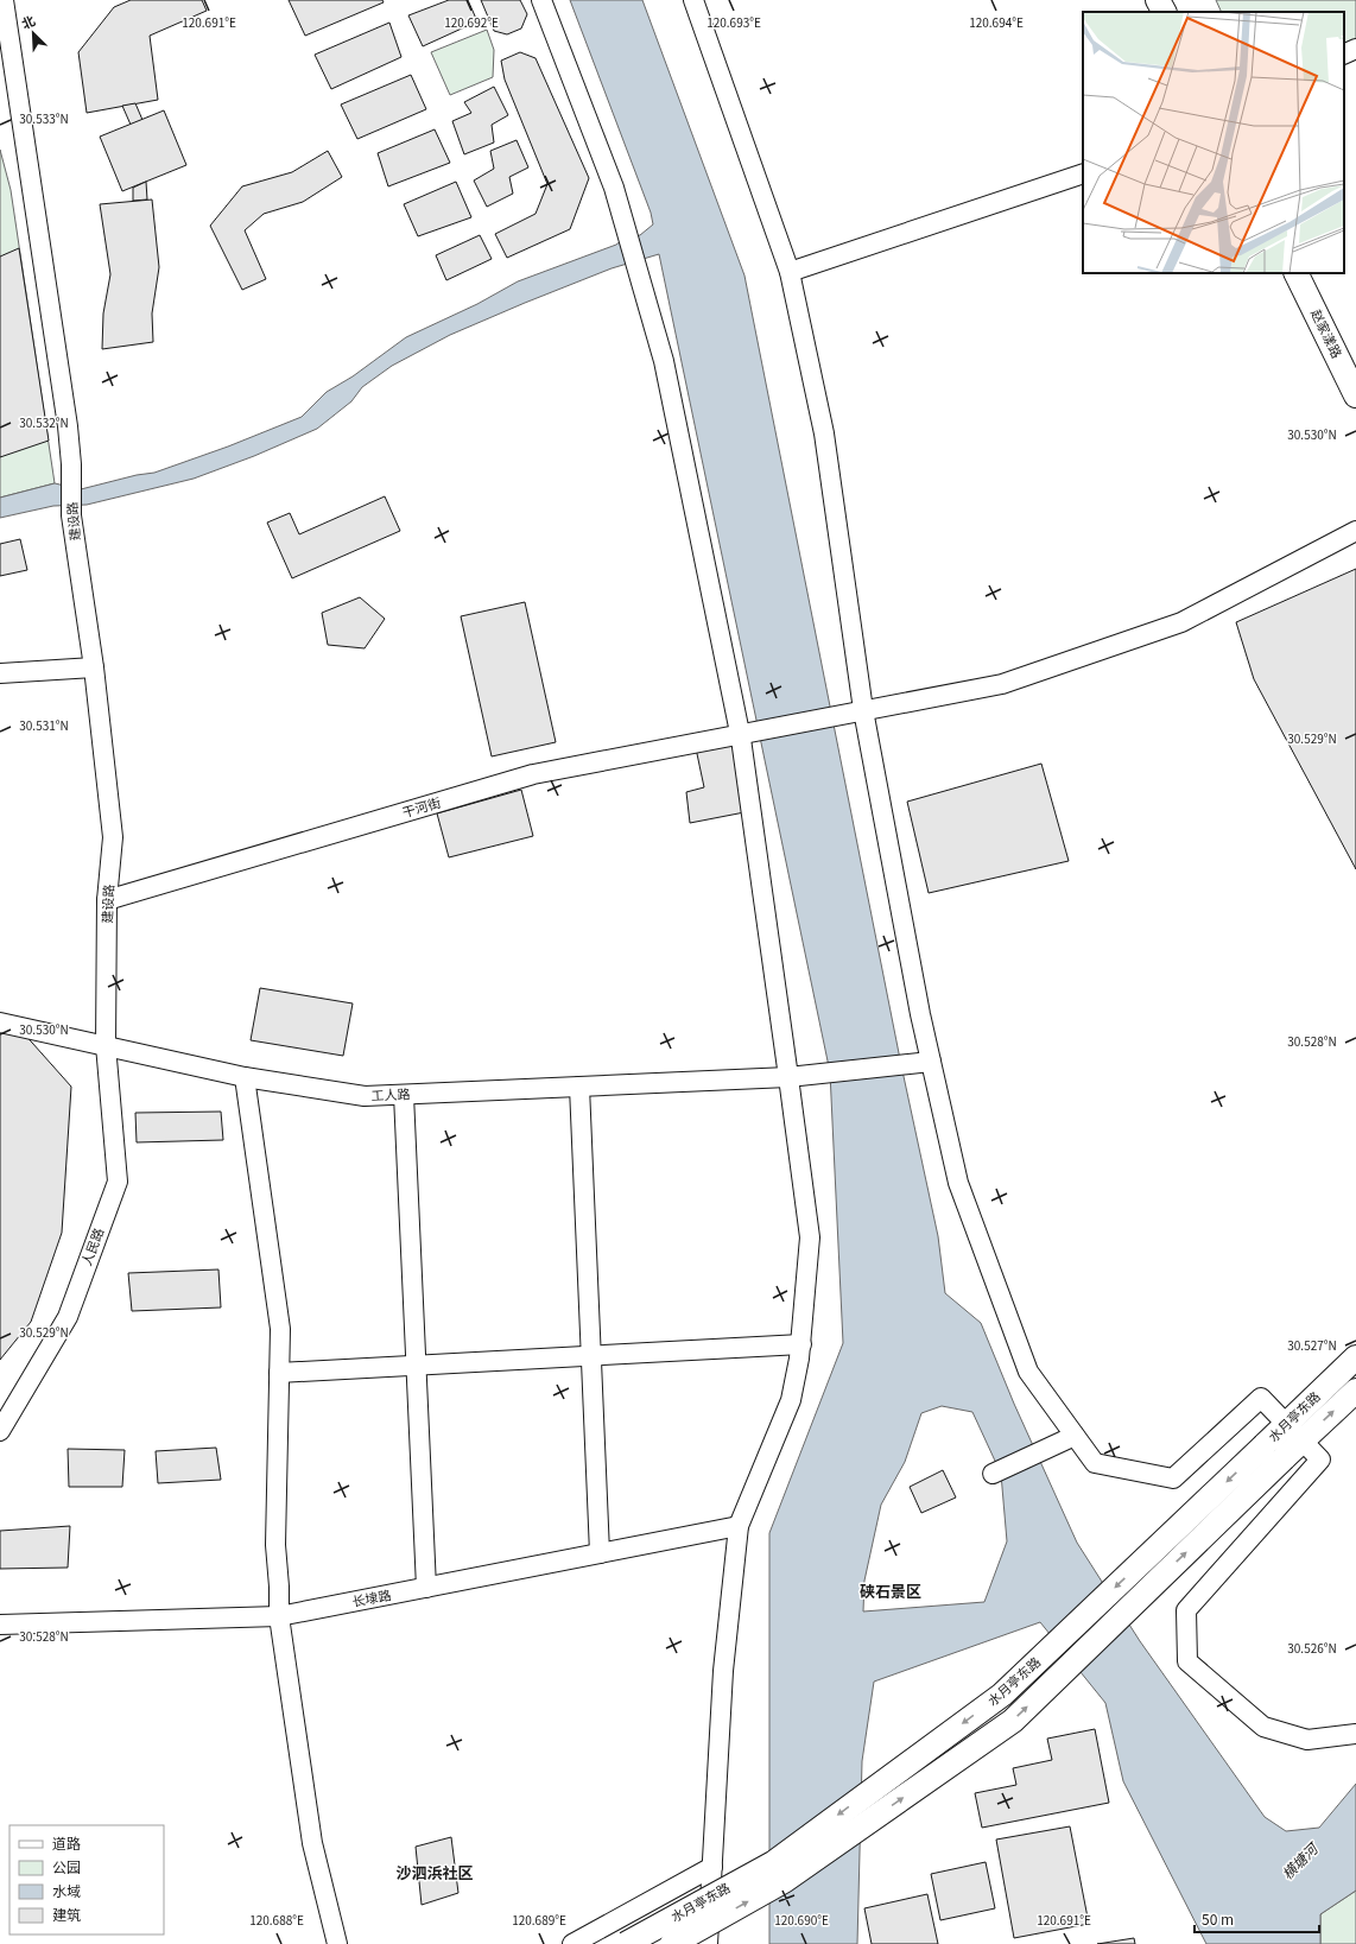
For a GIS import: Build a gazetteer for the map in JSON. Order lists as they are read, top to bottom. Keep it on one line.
{"streets":{"main road":["赵家漾路","水月亭东路"],"street":["建设路","干河街","工人路","人民路","长埭路"]},"crossings":[["建设路","干河街"],["建设路","工人路"],["建设路","人民路"],["工人路","人民路"]],"districts":["硖石景区","沙泗浜社区"],"water":["横塘河"],"legend":["道路","公园","水域","建筑"],"scale_bar":"50 m","north":"top left","coordinates":["120.691°E","120.693°E","120.692°E","120.694°E","30.533°N","30.532°N","30.530°N","30.531°N","30.529°N","30.528°N","30.527°N","30.526°N","120.688°E","120.689°E","120.690°E"]}
